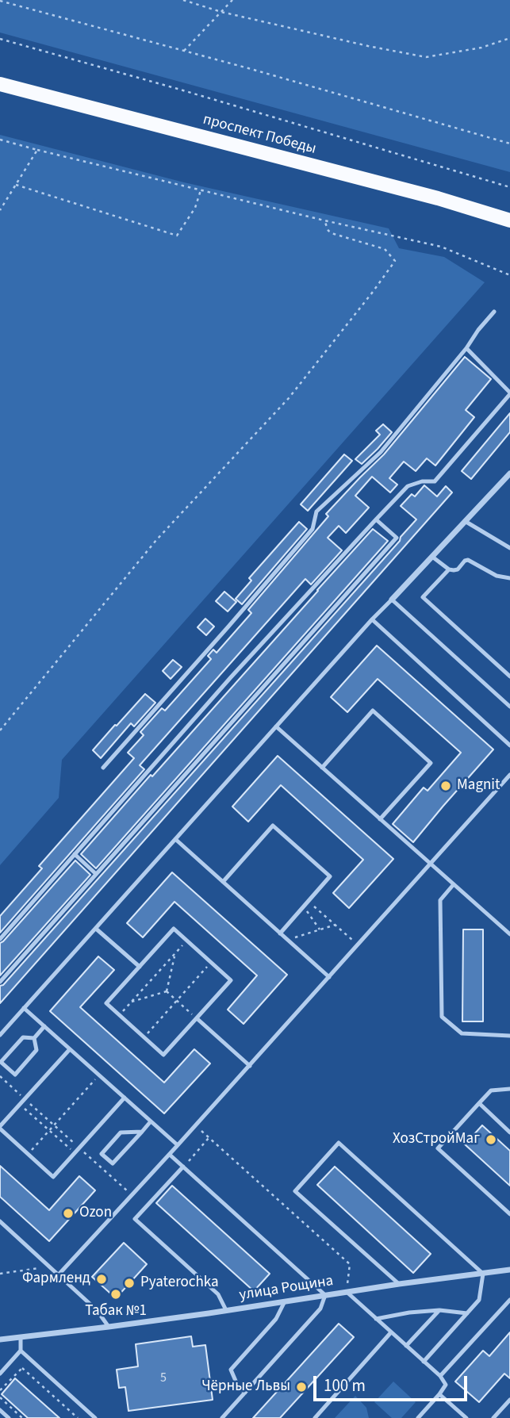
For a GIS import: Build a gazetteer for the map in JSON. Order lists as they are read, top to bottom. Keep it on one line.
{"streets":{"main road":["проспект Победы"],"street":["улица Рощина"]},"places":["Magnit","ХозСтройМаг","Ozon","Фармленд","Pyaterochka","Табак №1","Чёрные Львы"],"house_numbers":["5"],"scale_bar":"100 m"}
